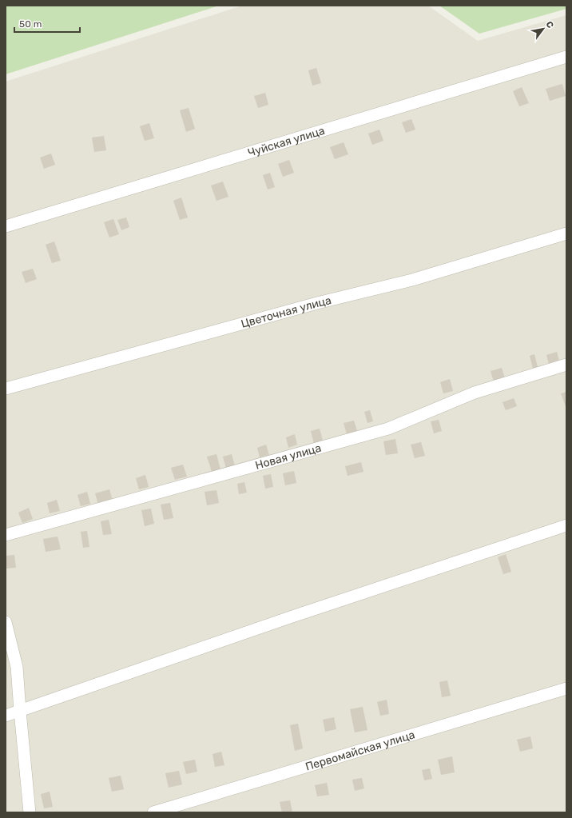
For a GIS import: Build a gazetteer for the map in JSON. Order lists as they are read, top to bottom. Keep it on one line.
{"streets":{"street":["Чуйская улица","Цветочная улица","Новая улица","Первомайская улица"]},"scale_bar":"50 m","north":"top right"}
